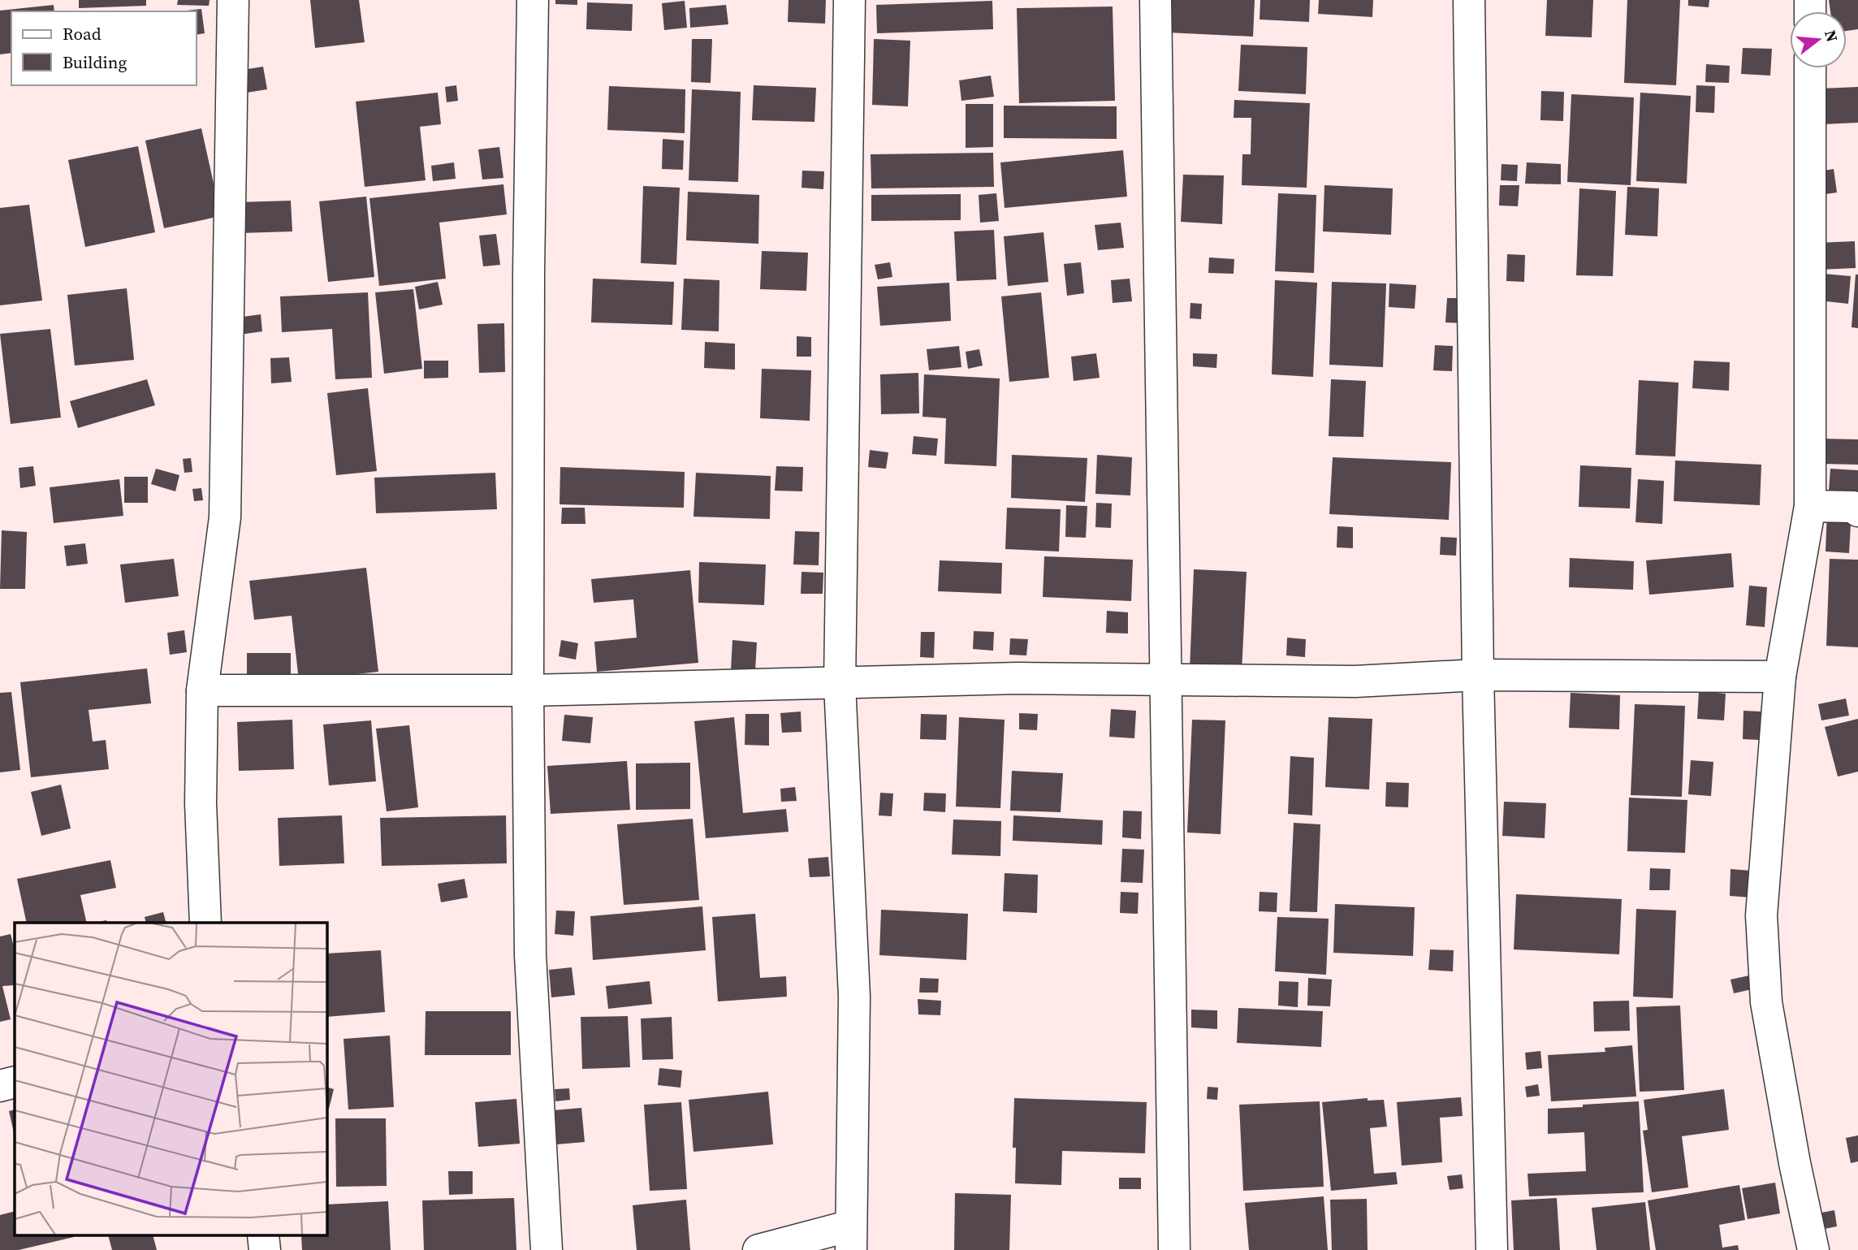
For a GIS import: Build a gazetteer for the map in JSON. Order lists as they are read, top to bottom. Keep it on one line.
{"legend":["Road","Building"],"north":"right"}
